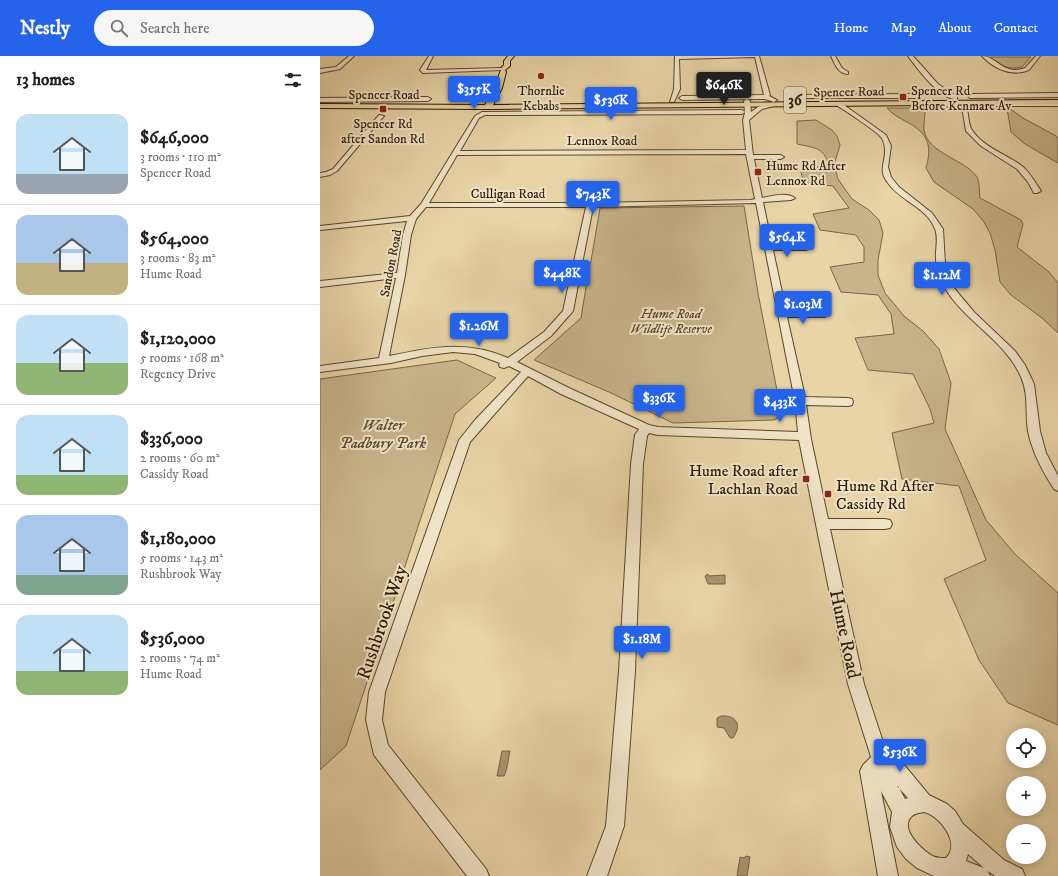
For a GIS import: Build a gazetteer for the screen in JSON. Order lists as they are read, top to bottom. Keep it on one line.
{"streets":{"main road":["Spencer Road","36"],"street":["Lennox Road","Culligan Road","Sandon Road","Rushbrook Way","Hume Road"]},"crossings":[["Spencer Road","Sandon Road"],["Spencer Road","Hume Road"],["Lennox Road","Sandon Road"],["Lennox Road","Hume Road"],["Culligan Road","Sandon Road"],["Culligan Road","Hume Road"]],"parks":["Hume Road Wildlife Reserve","Walter Padbury Park"],"places":{"other":["Thornlie Kebabs"],"transit":["Spencer Rd Before Kenmare Av","Spencer Rd after Sandon Rd","Hume Rd After Lennox Rd","Hume Road after Lachlan Road","Hume Rd After Cassidy Rd"]},"page":{"header":"Nestly","search":"Search here","nav":["Home","Map","About","Contact"],"heading":"13 homes","price":["$646K","$355K","$536K","$743K","$564K","$448K","$1.12M","$1.03M","$1.26M","$336K","$433K","$1.18M","$536K"],"list":[{"name":"$646,000","note":"3 rooms · 110 m² · Spencer Road"},{"name":"$564,000","note":"3 rooms · 83 m² · Hume Road"},{"name":"$1,120,000","note":"5 rooms · 168 m² · Regency Drive"},{"name":"$336,000","note":"2 rooms · 60 m² · Cassidy Road"},{"name":"$1,180,000","note":"5 rooms · 143 m² · Rushbrook Way"},{"name":"$536,000","note":"2 rooms · 74 m² · Hume Road"}],"map_buttons":["+","−"]}}
